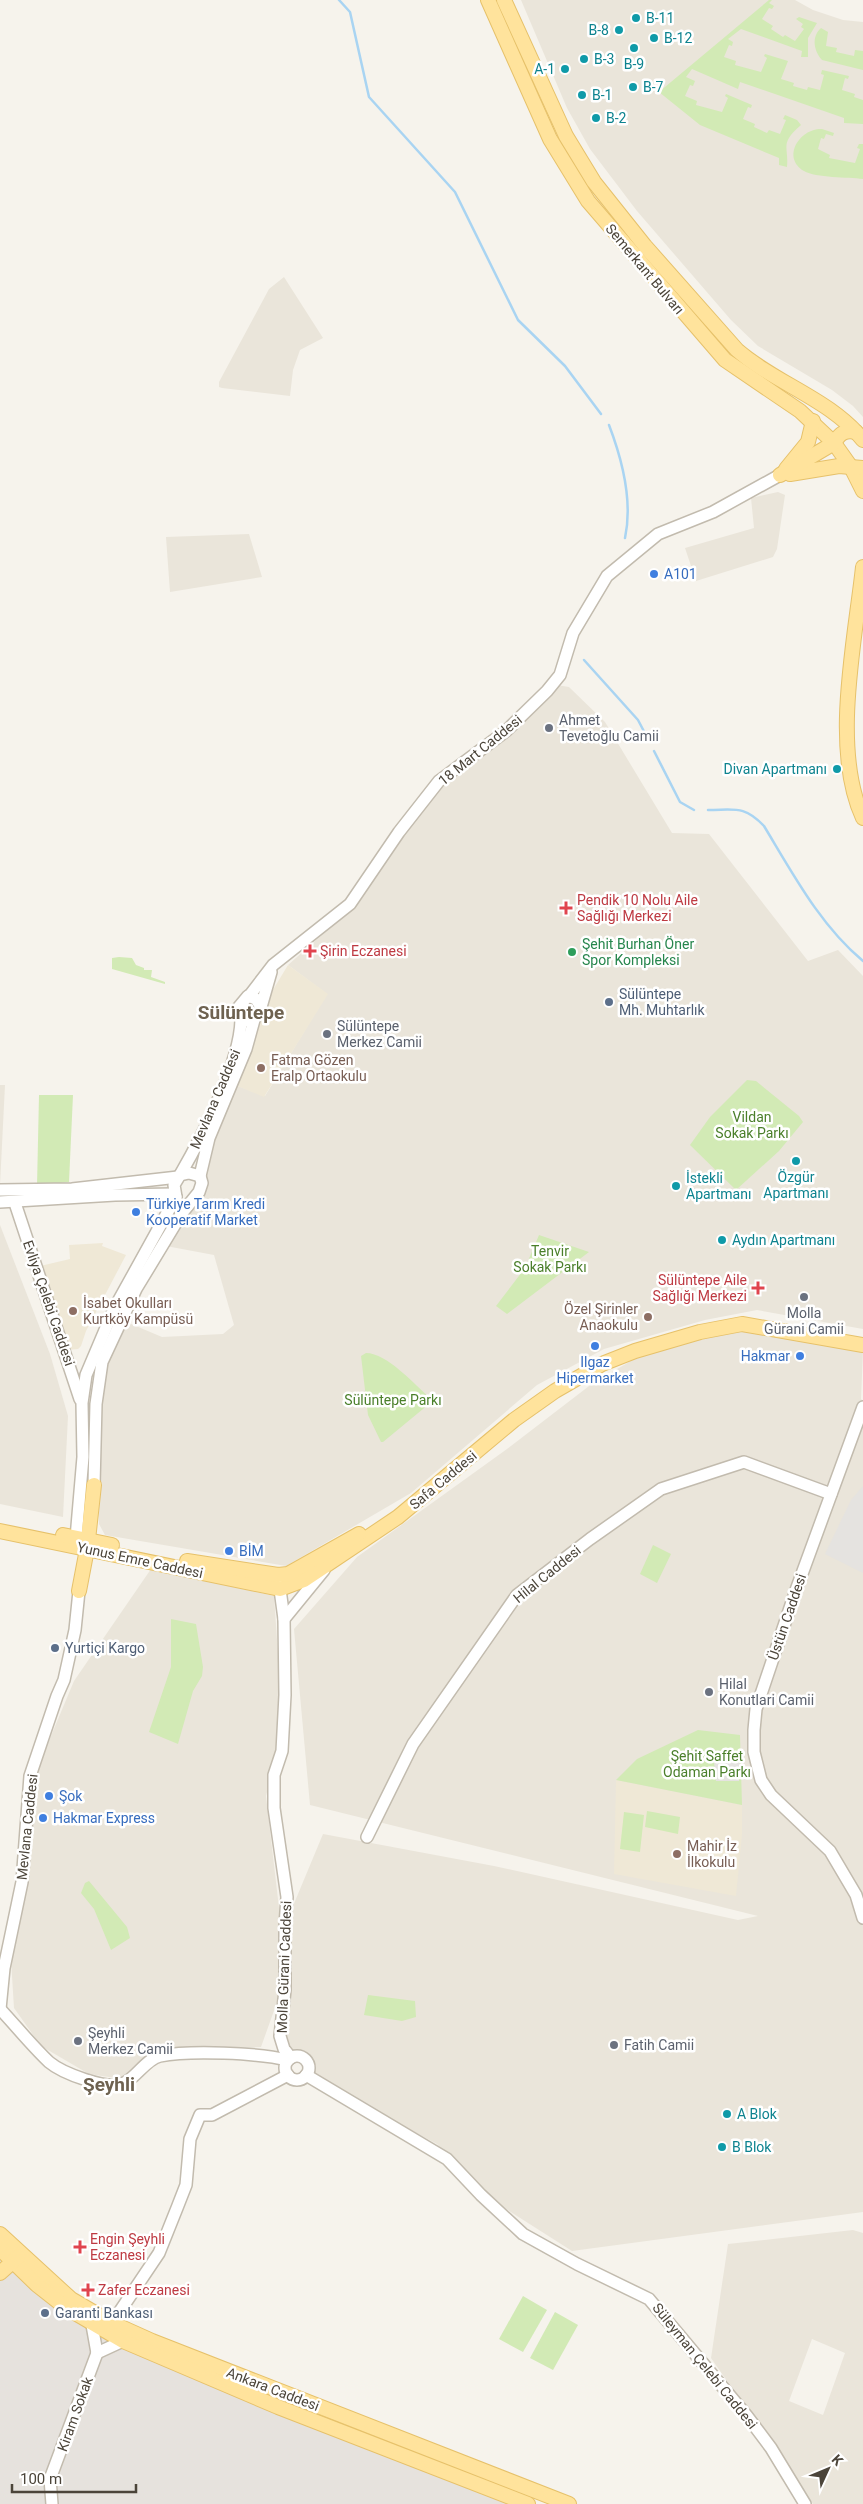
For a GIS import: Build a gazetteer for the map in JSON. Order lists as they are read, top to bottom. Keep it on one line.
{"streets":{"main road":["Semerkant Bulvarı","Safa Caddesi","Yunus Emre Caddesi","Ankara Caddesi"],"street":["18 Mart Caddesi","Mevlana Caddesi","Evliya Çelebi Caddesi","Hilal Caddesi","Üstün Caddesi","Molla Gürani Caddesi","Süleyman Çelebi Caddesi","Kiram Sokak"]},"crossings":[["18 Mart Caddesi","Mevlana Caddesi"],["Safa Caddesi","Yunus Emre Caddesi"],["Safa Caddesi","Molla Gürani Caddesi"],["Yunus Emre Caddesi","Molla Gürani Caddesi"],["Hilal Caddesi","Üstün Caddesi"],["Molla Gürani Caddesi","Süleyman Çelebi Caddesi"]],"districts":["Sülüntepe","Şeyhli"],"parks":["Vildan Sokak Parkı","Tenvir Sokak Parkı","Sülüntepe Parkı","Şehit Saffet Odaman Parkı"],"places":{"other":["B-11","B-8","B-12","B-9","B-3","A-1","B-7","B-1","B-2","A101","Ahmet Tevetoğlu Camii","Divan Apartmanı","Şehit Burhan Öner Spor Kompleksi","Sülüntepe Mh. Muhtarlık","Sülüntepe Merkez Camii","Fatma Gözen Eralp Ortaokulu","Özgür Apartmanı","İstekli Apartmanı","Türkiye Tarım Kredi Kooperatif Market","Aydın Apartmanı","Molla Gürani Camii","İsabet Okulları Kurtköy Kampüsü","Özel Şirinler Anaokulu","Ilgaz Hipermarket","Hakmar","BİM","Yurtiçi Kargo","Hilal Konutlari Camii","Şok","Hakmar Express","Mahir İz İlkokulu","Şeyhli Merkez Camii","Fatih Camii","A Blok","B Blok","Garanti Bankası"],"health":["Pendik 10 Nolu Aile Sağlığı Merkezi","Şirin Eczanesi","Sülüntepe Aile Sağlığı Merkezi","Engin Şeyhli Eczanesi","Zafer Eczanesi"]},"scale_bar":"100 m","north":"top right"}
